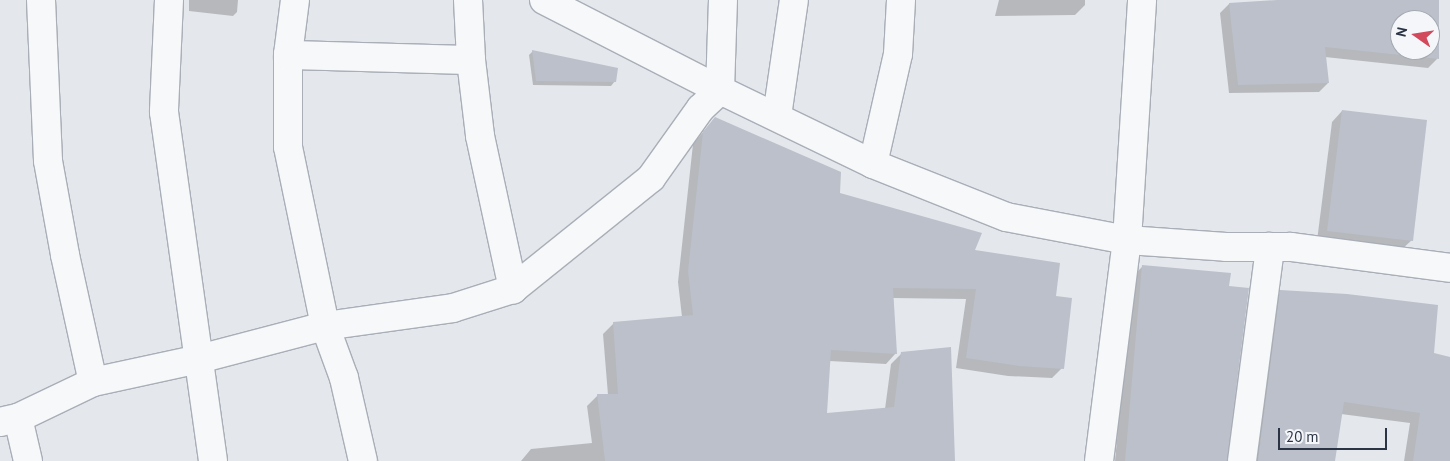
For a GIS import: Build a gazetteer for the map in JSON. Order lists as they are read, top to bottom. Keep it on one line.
{"scale_bar":"20 m","north":"left"}
